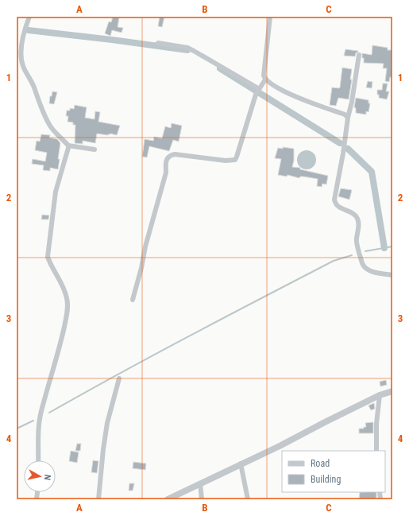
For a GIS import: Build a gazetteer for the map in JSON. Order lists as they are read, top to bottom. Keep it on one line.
{"legend":["Road","Building"],"north":"right","grid":{"columns":["A","B","C"],"rows":["1","2","3","4"]}}
